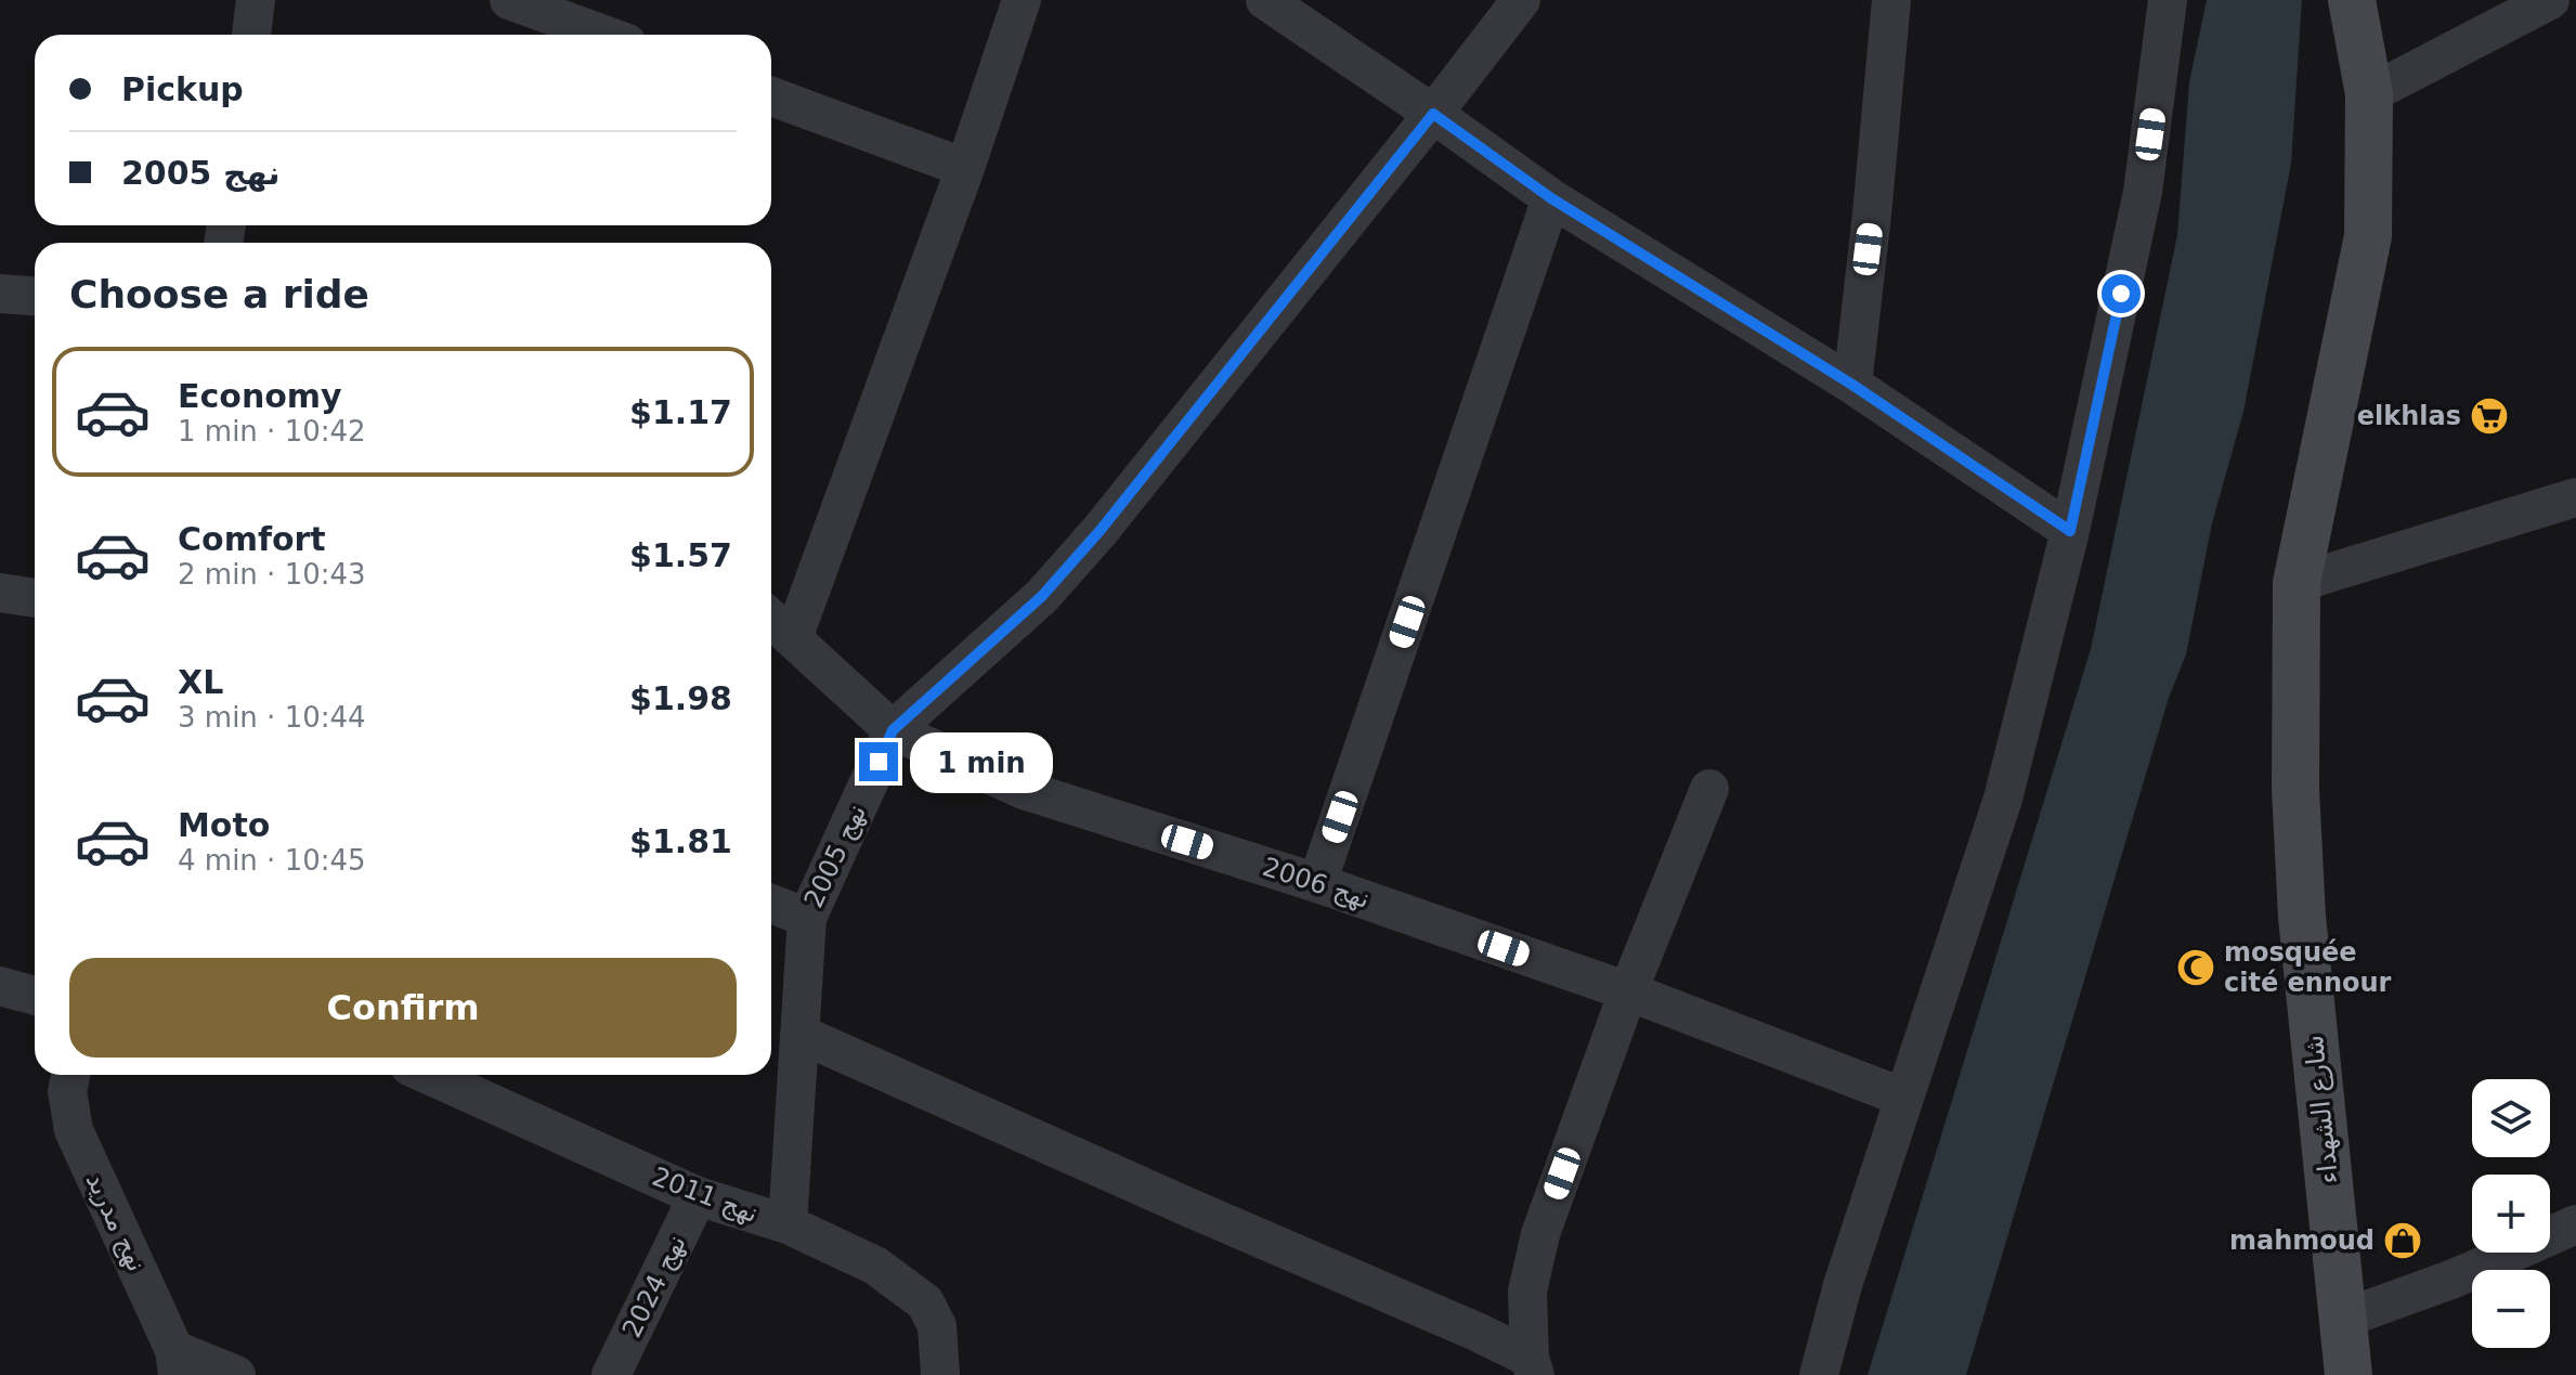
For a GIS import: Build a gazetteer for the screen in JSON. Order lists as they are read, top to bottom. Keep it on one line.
{"streets":{"main road":["شارع الشهداء"],"street":["نهج 2005","نهج 2006","نهج 2011","نهج مدريد","نهج 2024"]},"crossings":[["نهج 2005","نهج 2006"],["نهج 2005","نهج 2011"],["نهج 2011","نهج 2024"]],"places":{"supermarket":["elkhlas"],"mosque":["mosquée cité ennour"],"shop":["mahmoud"]},"page":{"banner":["Pickup","نهج 2005"],"heading":"Choose a ride","list":[{"name":"Economy","note":"1 min · 10:42","value":"$1.17"},{"name":"Comfort","note":"2 min · 10:43","value":"$1.57"},{"name":"XL","note":"3 min · 10:44","value":"$1.98"},{"name":"Moto","note":"4 min · 10:45","value":"$1.81"}],"bubble":"1 min","buttons":"Confirm","map_buttons":["+","−"]}}
